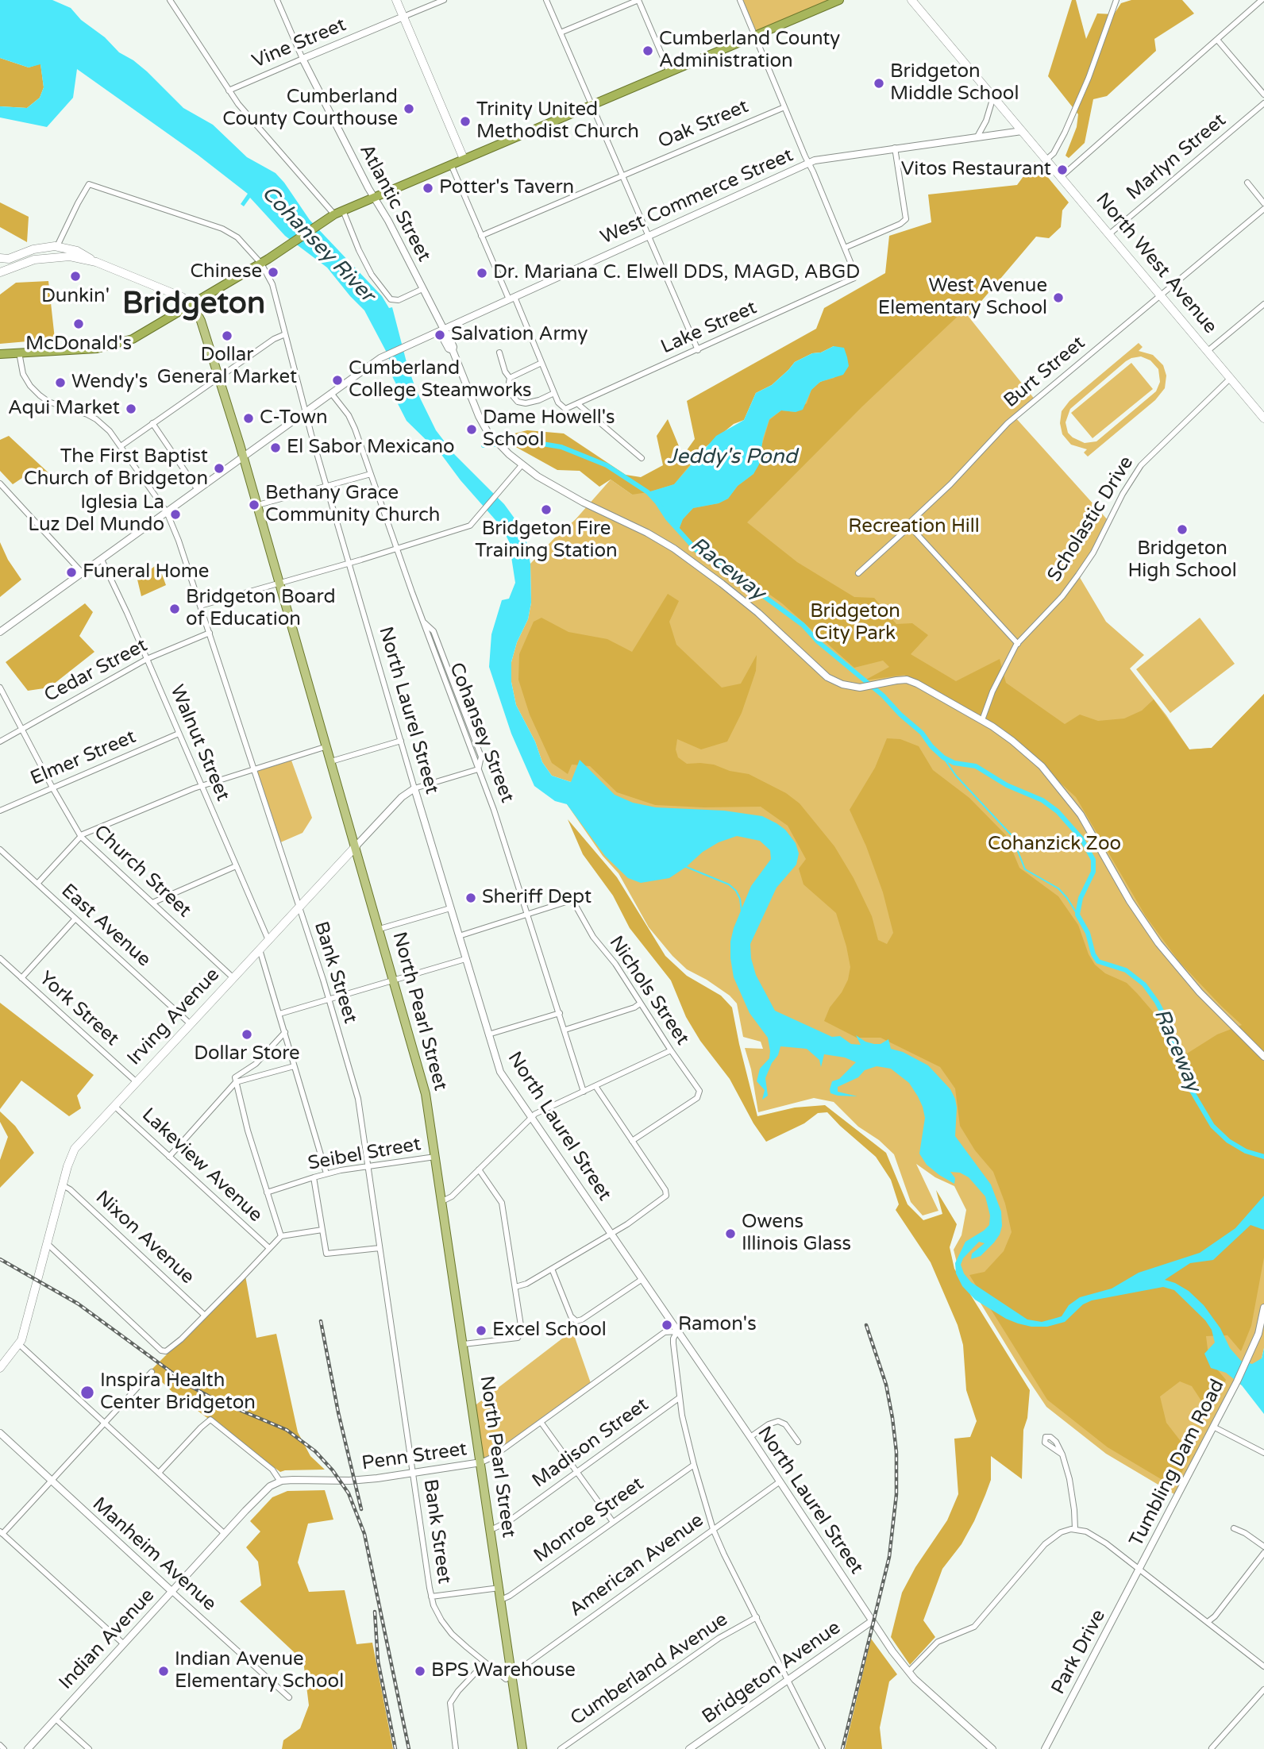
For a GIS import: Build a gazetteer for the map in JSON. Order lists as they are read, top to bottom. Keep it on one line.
{"streets":{"main road":["North West Avenue","North Pearl Street","Irving Avenue"],"street":["Vine Street","Oak Street","Marlyn Street","West Commerce Street","Atlantic Street","Lake Street","Burt Street","Scholastic Drive","Cedar Street","North Laurel Street","Cohansey Street","Walnut Street","Elmer Street","Church Street","East Avenue","Bank Street","Nichols Street","York Street","Seibel Street","Lakeview Avenue","Nixon Avenue","Madison Street","Penn Street","Tumbling Dam Road","Monroe Street","Manheim Avenue","American Avenue","Indian Avenue","Park Drive","Cumberland Avenue","Bridgeton Avenue"]},"crossings":[["Vine Street","Atlantic Street"],["Marlyn Street","North West Avenue"],["West Commerce Street","Atlantic Street"],["West Commerce Street","North West Avenue"],["West Commerce Street","North Laurel Street"],["West Commerce Street","Walnut Street"],["West Commerce Street","Bank Street"],["West Commerce Street","North Pearl Street"],["Atlantic Street","Scholastic Drive"],["North West Avenue","Burt Street"],["North West Avenue","Scholastic Drive"],["Cedar Street","Walnut Street"],["Cedar Street","Church Street"],["Cedar Street","Bank Street"],["North Laurel Street","Irving Avenue"],["North Laurel Street","Penn Street"],["North Laurel Street","American Avenue"],["North Laurel Street","Bridgeton Avenue"],["Cohansey Street","Nichols Street"],["Cohansey Street","Irving Avenue"],["Walnut Street","Elmer Street"],["Walnut Street","Irving Avenue"],["Elmer Street","Church Street"],["Church Street","Irving Avenue"],["East Avenue","Irving Avenue"],["Bank Street","North Pearl Street"],["Bank Street","Irving Avenue"],["Bank Street","Seibel Street"],["Bank Street","Penn Street"],["Bank Street","American Avenue"],["York Street","Irving Avenue"],["North Pearl Street","Irving Avenue"],["North Pearl Street","Seibel Street"],["North Pearl Street","Madison Street"],["North Pearl Street","Penn Street"],["North Pearl Street","Monroe Street"],["North Pearl Street","American Avenue"],["Irving Avenue","Lakeview Avenue"],["Irving Avenue","Nixon Avenue"],["Penn Street","Indian Avenue"],["Tumbling Dam Road","Park Drive"],["Manheim Avenue","Indian Avenue"]],"districts":["Bridgeton"],"water":["Cohansey River","Jeddy's Pond","Raceway"],"parks":["Recreation Hill","Bridgeton City Park","Cohanzick Zoo"],"places":["Cumberland County Administration","Bridgeton Middle School","Cumberland County Courthouse","Trinity United Methodist Church","Vitos Restaurant","Potter's Tavern","Chinese","Dr. Mariana C. Elwell DDS, MAGD, ABGD","Dunkin'","West Avenue Elementary School","McDonald's","Salvation Army","Dollar General Market","Cumberland College Steamworks","Wendy's","Aqui Market","C-Town","Dame Howell's School","El Sabor Mexicano","The First Baptist Church of Bridgeton","Bethany Grace Community Church","Bridgeton Fire Training Station","Iglesia La Luz Del Mundo","Bridgeton High School","Funeral Home","Bridgeton Board of Education","Sheriff Dept","Dollar Store","Owens Illinois Glass","Ramon's","Excel School","Inspira Health Center Bridgeton","Indian Avenue Elementary School","BPS Warehouse"]}
